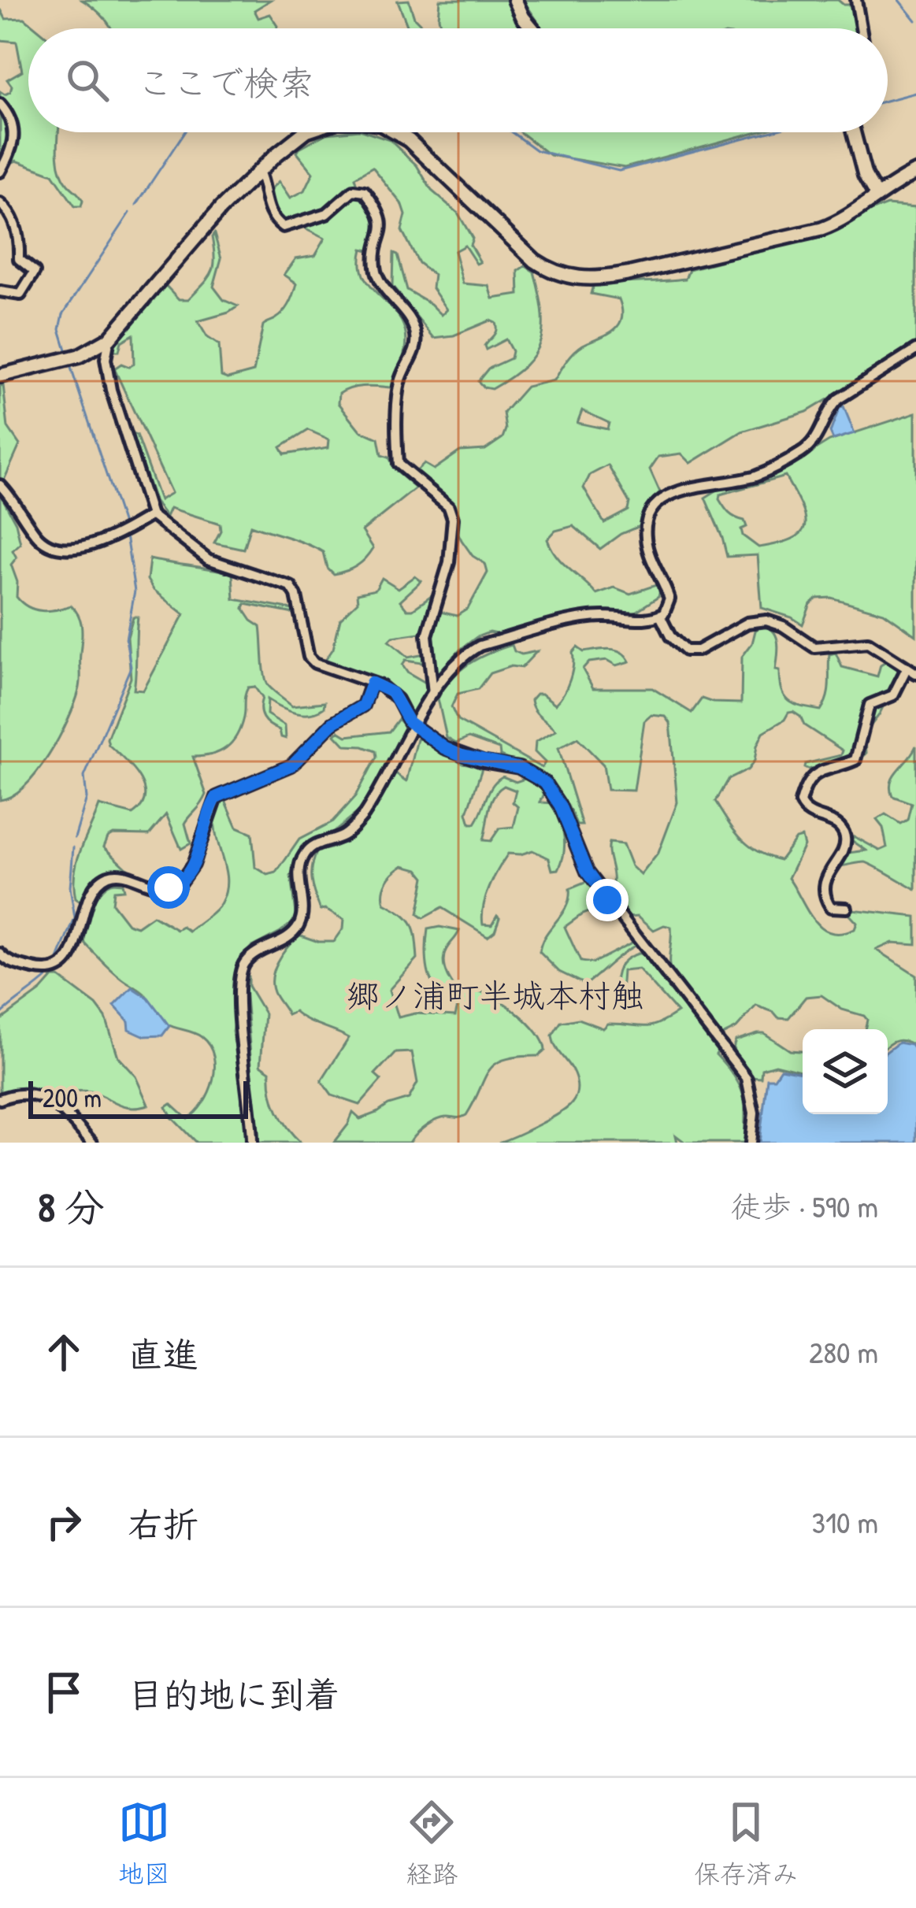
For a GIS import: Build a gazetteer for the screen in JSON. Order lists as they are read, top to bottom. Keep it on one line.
{"districts":["郷ノ浦町半城本村触"],"scale_bar":"200 m","page":{"search":"ここで検索","scale":"200 m","heading":["8 分","徒歩 · 590 m"],"list":[["直進","280 m"],["右折","310 m"],"目的地に到着"],"nav":["地図","経路","保存済み"]}}
